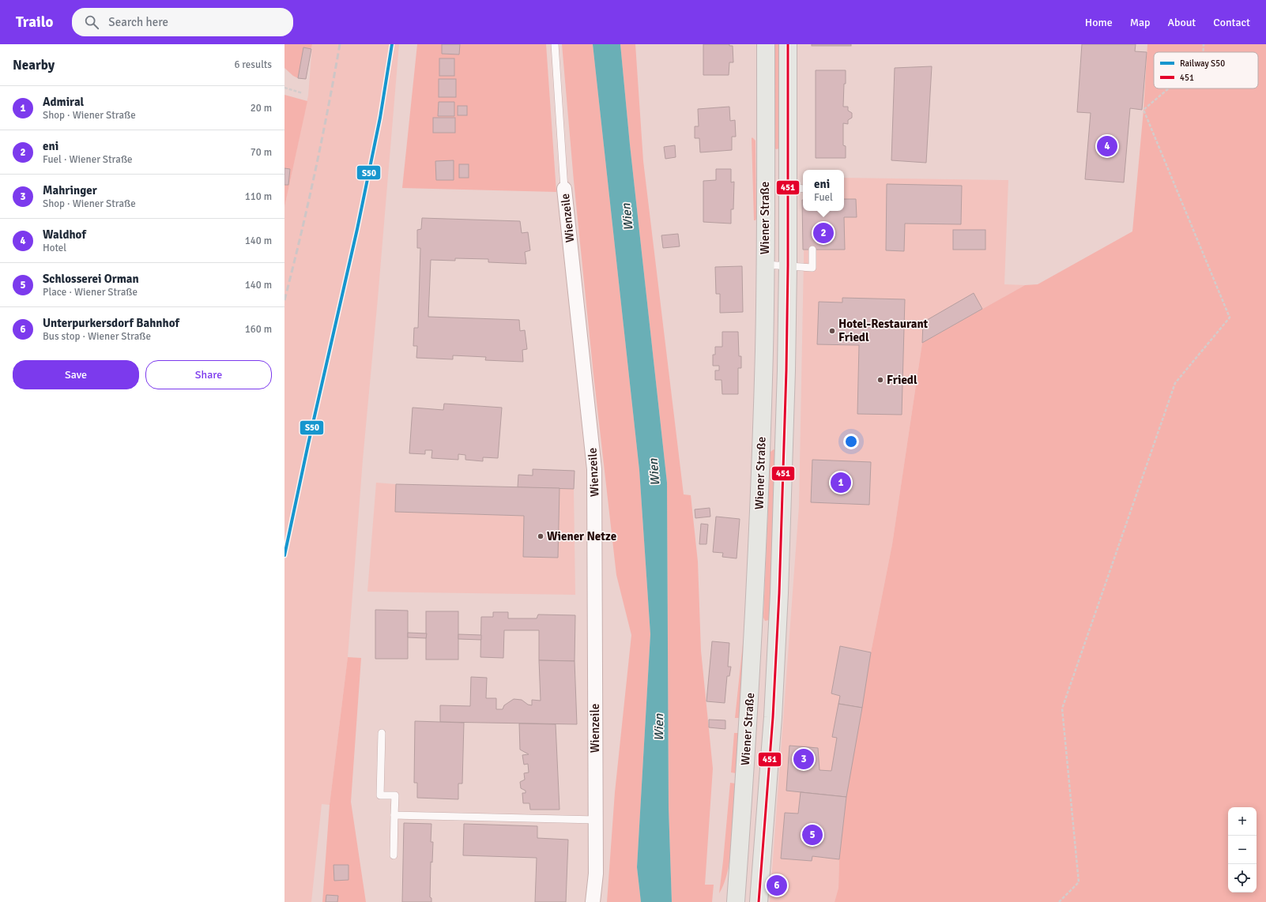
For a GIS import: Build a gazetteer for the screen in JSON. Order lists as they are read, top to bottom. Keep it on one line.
{"streets":{"main road":["Wiener Straße"],"street":["Wienzeile"]},"water":["Wien"],"places":["Hotel-Restaurant Friedl","Friedl","Wiener Netze"],"lines":["rail line S50","transit line 451"],"legend":["Railway S50","451"],"page":{"header":"Trailo","search":"Search here","nav":["Home","Map","About","Contact"],"heading":["Nearby","6 results"],"list":[{"mark":"1","name":"Admiral","note":"Shop · Wiener Straße","value":"20 m"},{"mark":"2","name":"eni","note":"Fuel · Wiener Straße","value":"70 m"},{"mark":"3","name":"Mahringer","note":"Shop · Wiener Straße","value":"110 m"},{"mark":"4","name":"Waldhof","note":"Hotel","value":"140 m"},{"mark":"5","name":"Schlosserei Orman","note":"Place · Wiener Straße","value":"140 m"},{"mark":"6","name":"Unterpurkersdorf Bahnhof","note":"Bus stop · Wiener Straße","value":"160 m"}],"pins":["4","2","1","3","5","6"],"popup":["eni","Fuel"],"buttons":["Save","Share"],"map_buttons":["+","−"]}}
